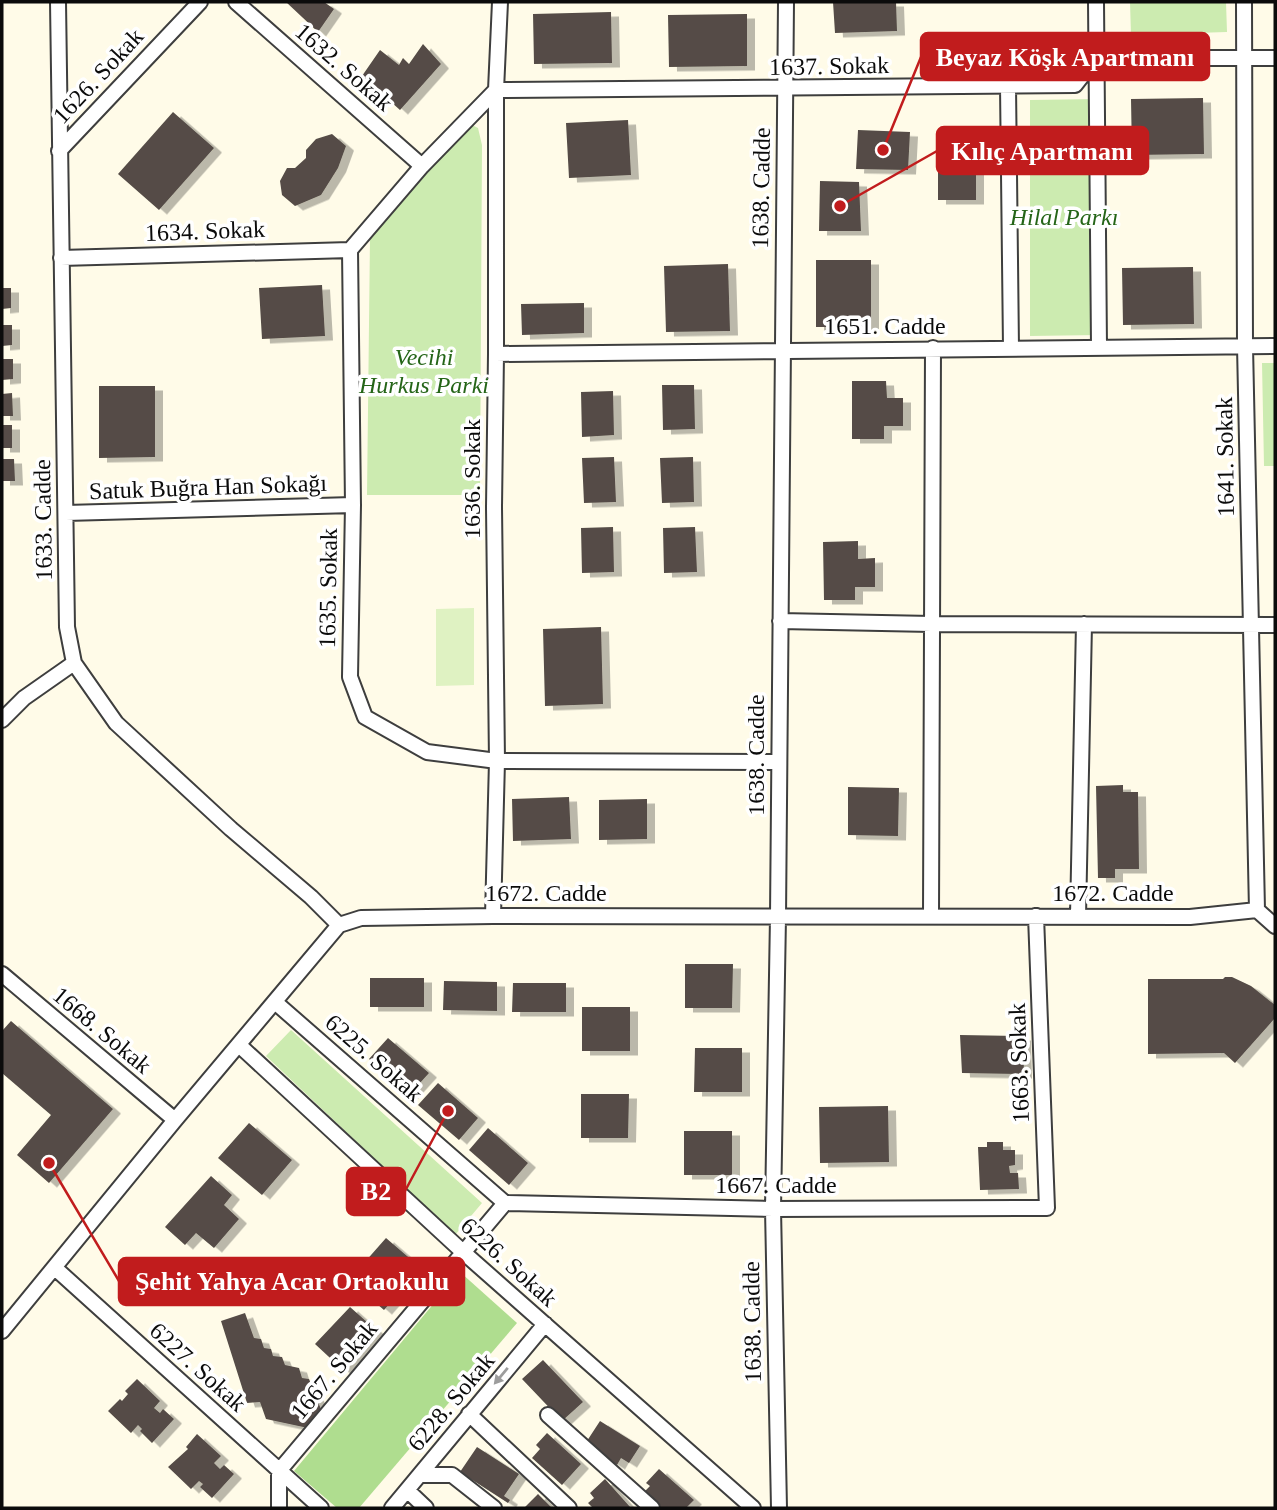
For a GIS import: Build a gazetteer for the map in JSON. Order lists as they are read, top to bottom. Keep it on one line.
{"streets":{"street":["1637. Sokak","1632. Sokak","1626. Sokak","1638. Cadde","1634. Sokak","1651. Cadde","1641. Sokak","1636. Sokak","Satuk Buğra Han Sokağı","1633. Cadde","1635. Sokak","1672. Cadde","1668. Sokak","6225. Sokak","1663. Sokak","1667. Cadde","6226. Sokak","6227. Sokak","1667. Sokak","6228. Sokak"]},"crossings":[["1637. Sokak","1638. Cadde"],["1637. Sokak","1636. Sokak"],["1626. Sokak","1633. Cadde"],["1638. Cadde","1651. Cadde"],["1638. Cadde","1635. Sokak"],["1638. Cadde","1672. Cadde"],["1638. Cadde","1667. Cadde"],["1634. Sokak","1633. Cadde"],["1634. Sokak","1635. Sokak"],["1651. Cadde","1641. Sokak"],["1651. Cadde","1636. Sokak"],["1641. Sokak","1672. Cadde"],["1636. Sokak","1635. Sokak"],["1636. Sokak","1672. Cadde"],["Satuk Buğra Han Sokağı","1633. Cadde"],["Satuk Buğra Han Sokağı","1635. Sokak"],["1633. Cadde","1672. Cadde"],["1672. Cadde","1663. Sokak"],["6225. Sokak","1667. Cadde"],["6225. Sokak","1667. Sokak"],["1663. Sokak","1667. Cadde"],["1667. Cadde","1667. Sokak"],["6226. Sokak","1667. Sokak"],["6226. Sokak","6228. Sokak"],["6227. Sokak","1667. Sokak"]],"one_way":["6228. Sokak"],"parks":["Hilal Parkı","Vecihi Hurkus Parki"],"places":["Beyaz Köşk Apartmanı","Kılıç Apartmanı","B2","Şehit Yahya Acar Ortaokulu"]}
